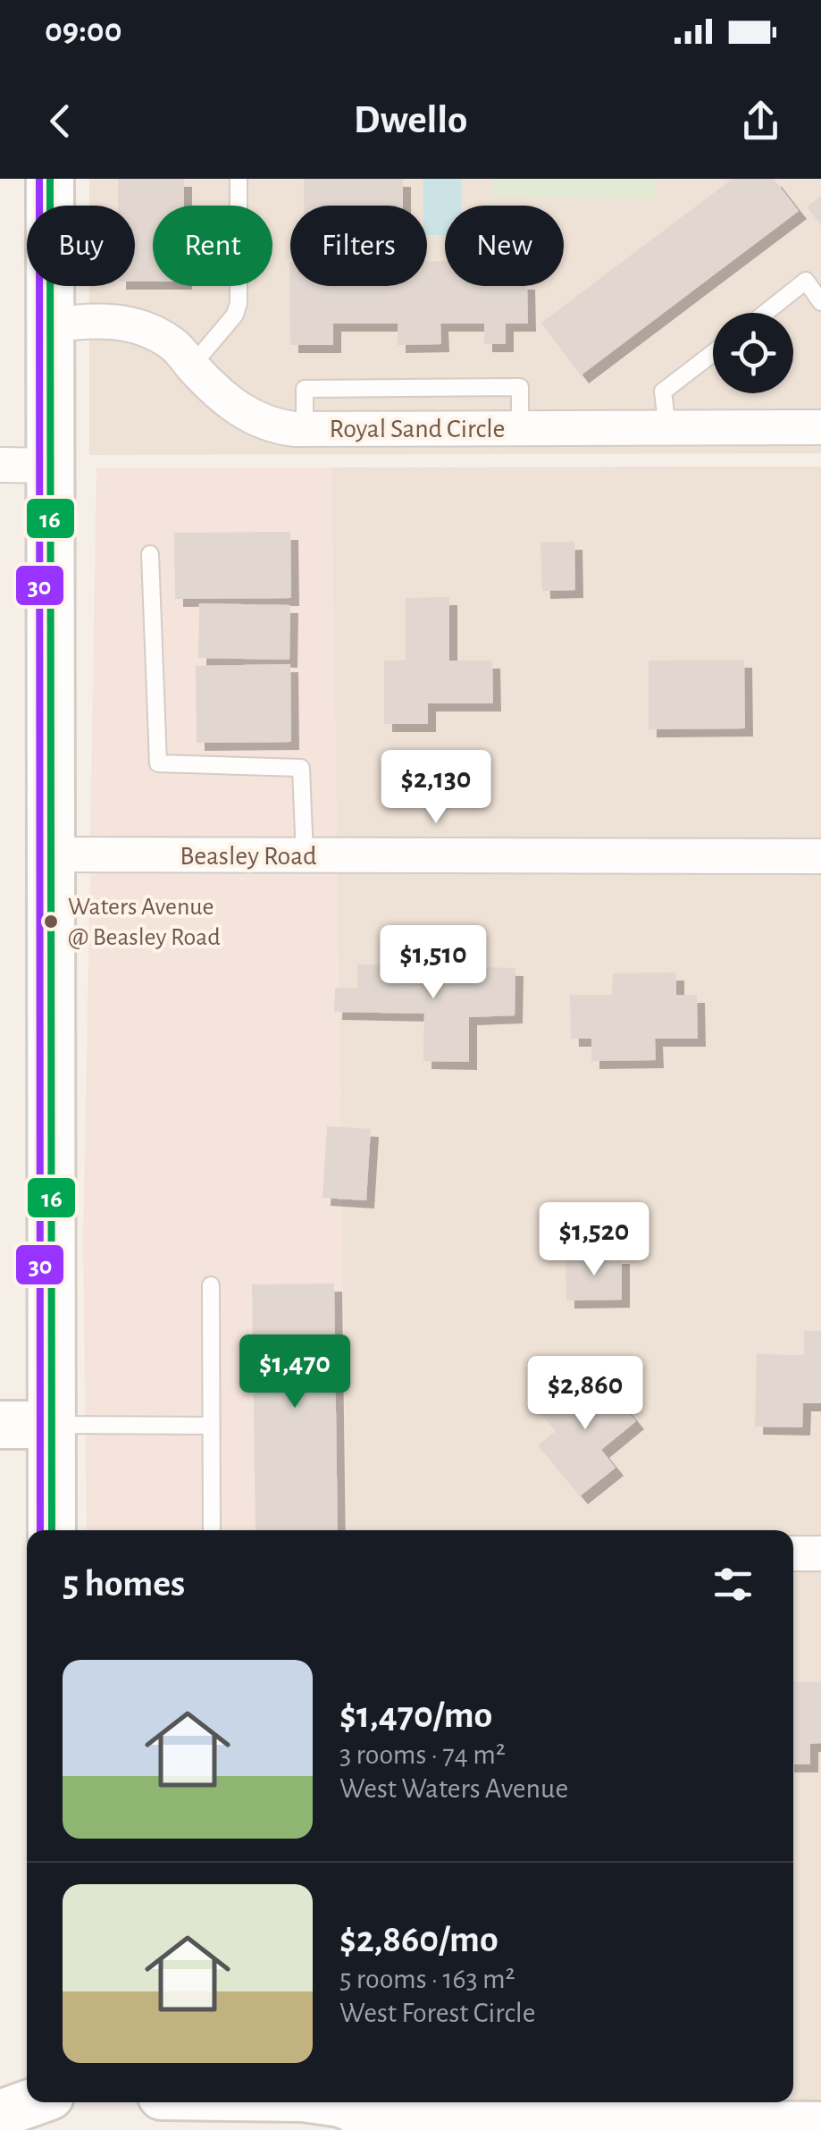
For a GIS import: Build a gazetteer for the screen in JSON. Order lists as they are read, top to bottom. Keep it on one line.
{"streets":{"street":["Royal Sand Circle","Beasley Road"]},"places":["Waters Avenue @ Beasley Road"],"lines":["transit line 16","transit line 30"],"page":{"status":"09:00","header":"Dwello","chip":["Buy","Rent","Filters","New"],"price":["$2,130","$1,510","$1,520","$1,470","$2,860"],"heading":"5 homes","list":[{"name":"$1,470/mo","note":"3 rooms · 74 m² · West Waters Avenue"},{"name":"$2,860/mo","note":"5 rooms · 163 m² · West Forest Circle"}]}}
